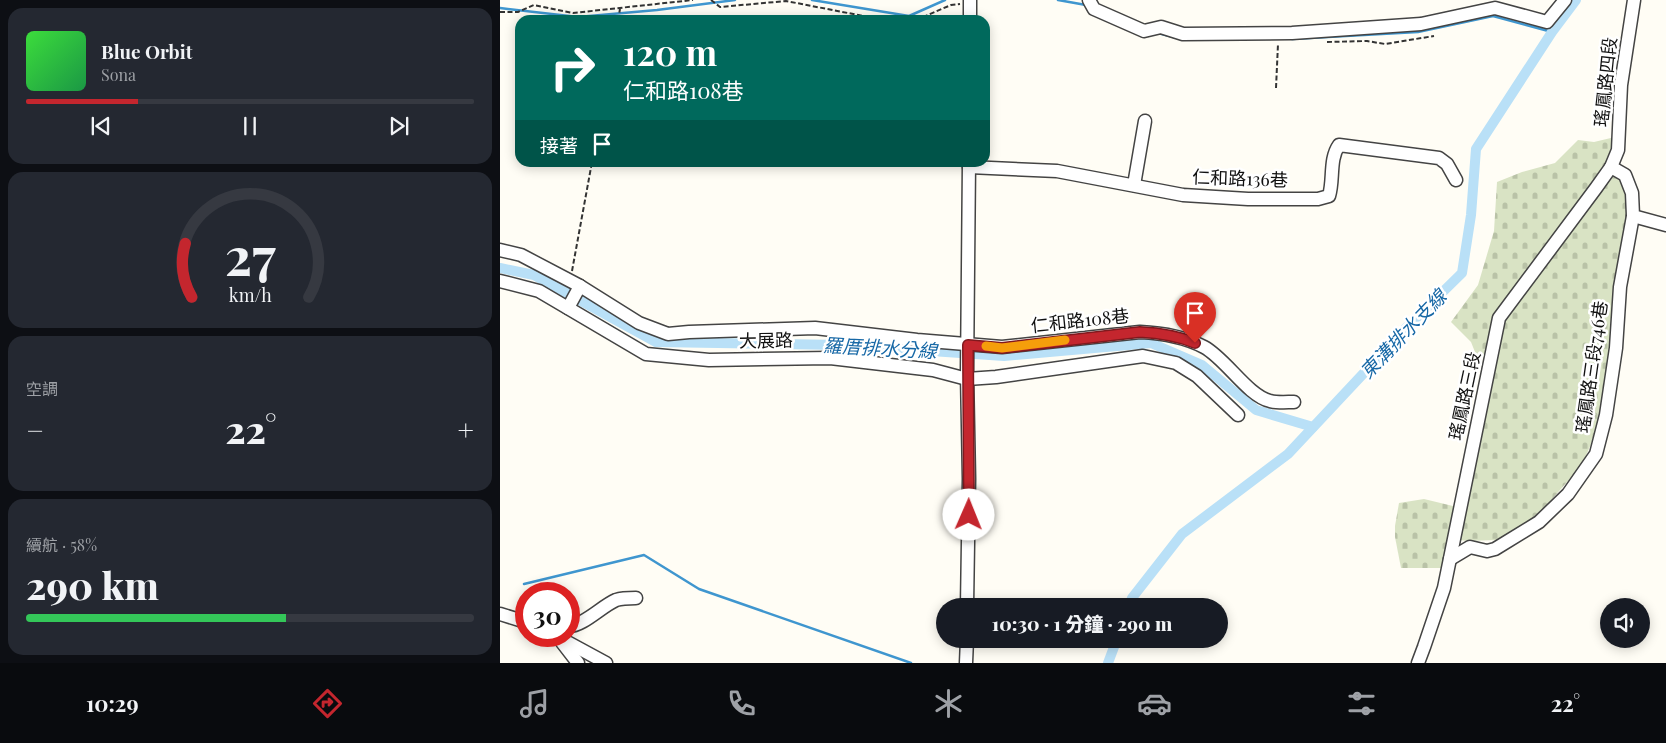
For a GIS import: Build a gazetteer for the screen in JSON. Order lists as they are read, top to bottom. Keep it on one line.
{"streets":{"street":["瑤鳳路四段","仁和路136巷","仁和路108巷","大展路","瑤鳳路三段746巷","瑤鳳路三段"]},"crossings":[["瑤鳳路四段","瑤鳳路三段746巷"],["瑤鳳路四段","瑤鳳路三段"],["瑤鳳路三段746巷","瑤鳳路三段"]],"water":["東溝排水支線","羅厝排水分線"],"page":{"turn":["120 m","仁和路108巷"],"song":["Blue Orbit","Sona"],"then":"接著","tile":["空調",["續航 · 58%","290 km"]],"heat":["−","22°","+"],"limit":"30","trip":"10:30 · 1 分鐘 · 290 m","tabs":["10:29","22°"],"gauge":["27","km/h"]}}
